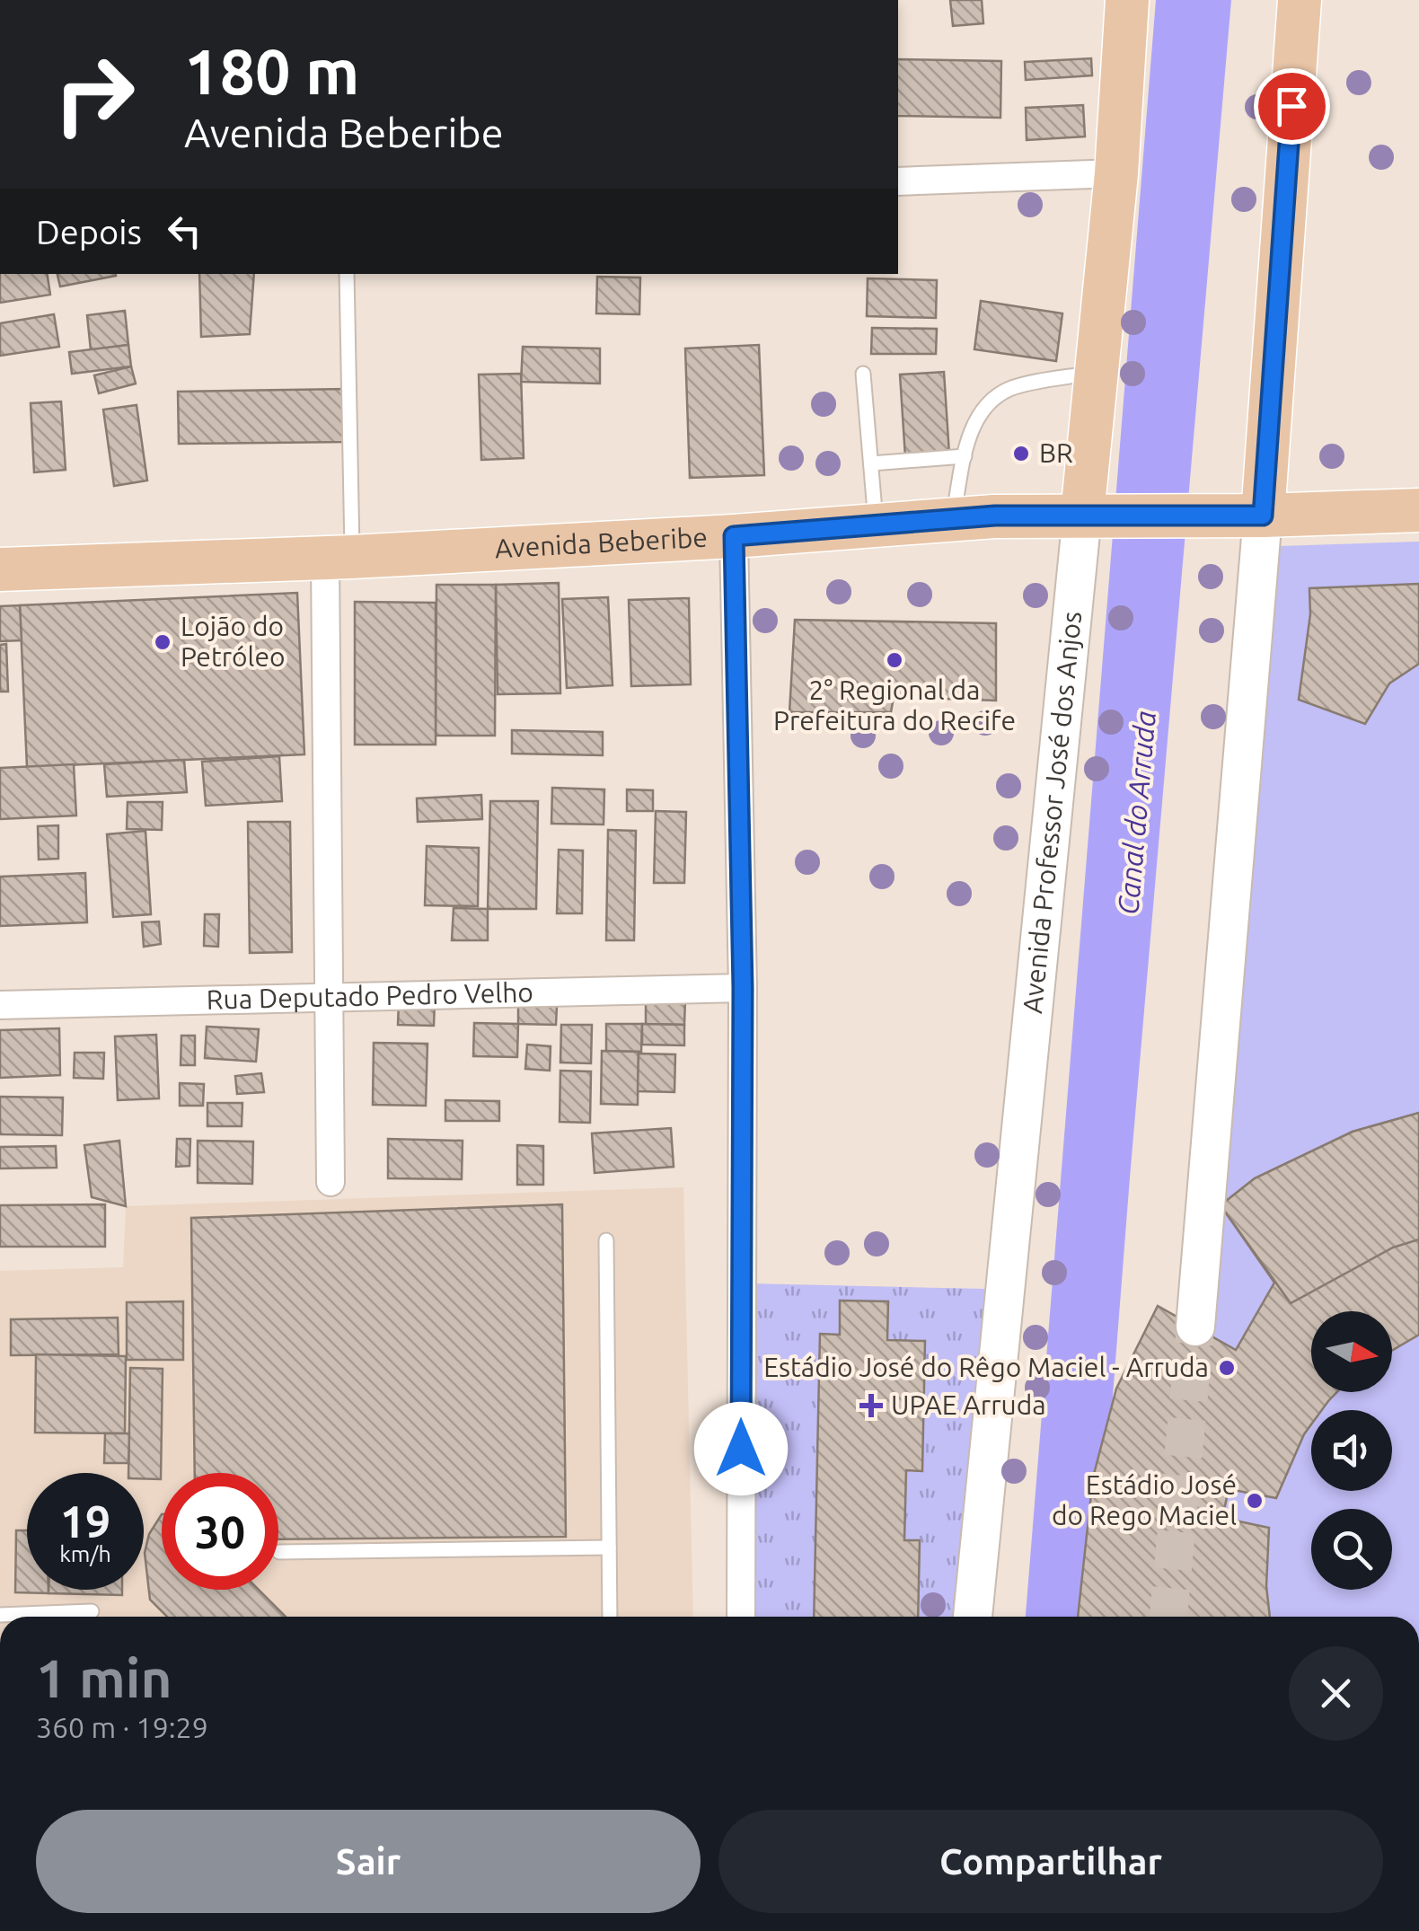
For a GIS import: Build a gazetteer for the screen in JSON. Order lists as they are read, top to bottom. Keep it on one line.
{"streets":{"main road":["Avenida Beberibe","Avenida Professor José dos Anjos"],"street":["Rua Deputado Pedro Velho"]},"crossings":[["Avenida Beberibe","Avenida Professor José dos Anjos"]],"water":["Canal do Arruda"],"places":{"other":["BR","Lojão do Petróleo","2° Regional da Prefeitura do Recife","Estádio José do Rêgo Maciel - Arruda","Estádio José do Rego Maciel"],"health":["UPAE Arruda"]},"north":"right","page":{"turn":["180 m","Avenida Beberibe"],"then":"Depois","speed":"19 km/h","limit":"30","heading":["1 min","360 m · 19:29"],"buttons":["Sair","Compartilhar"]}}
